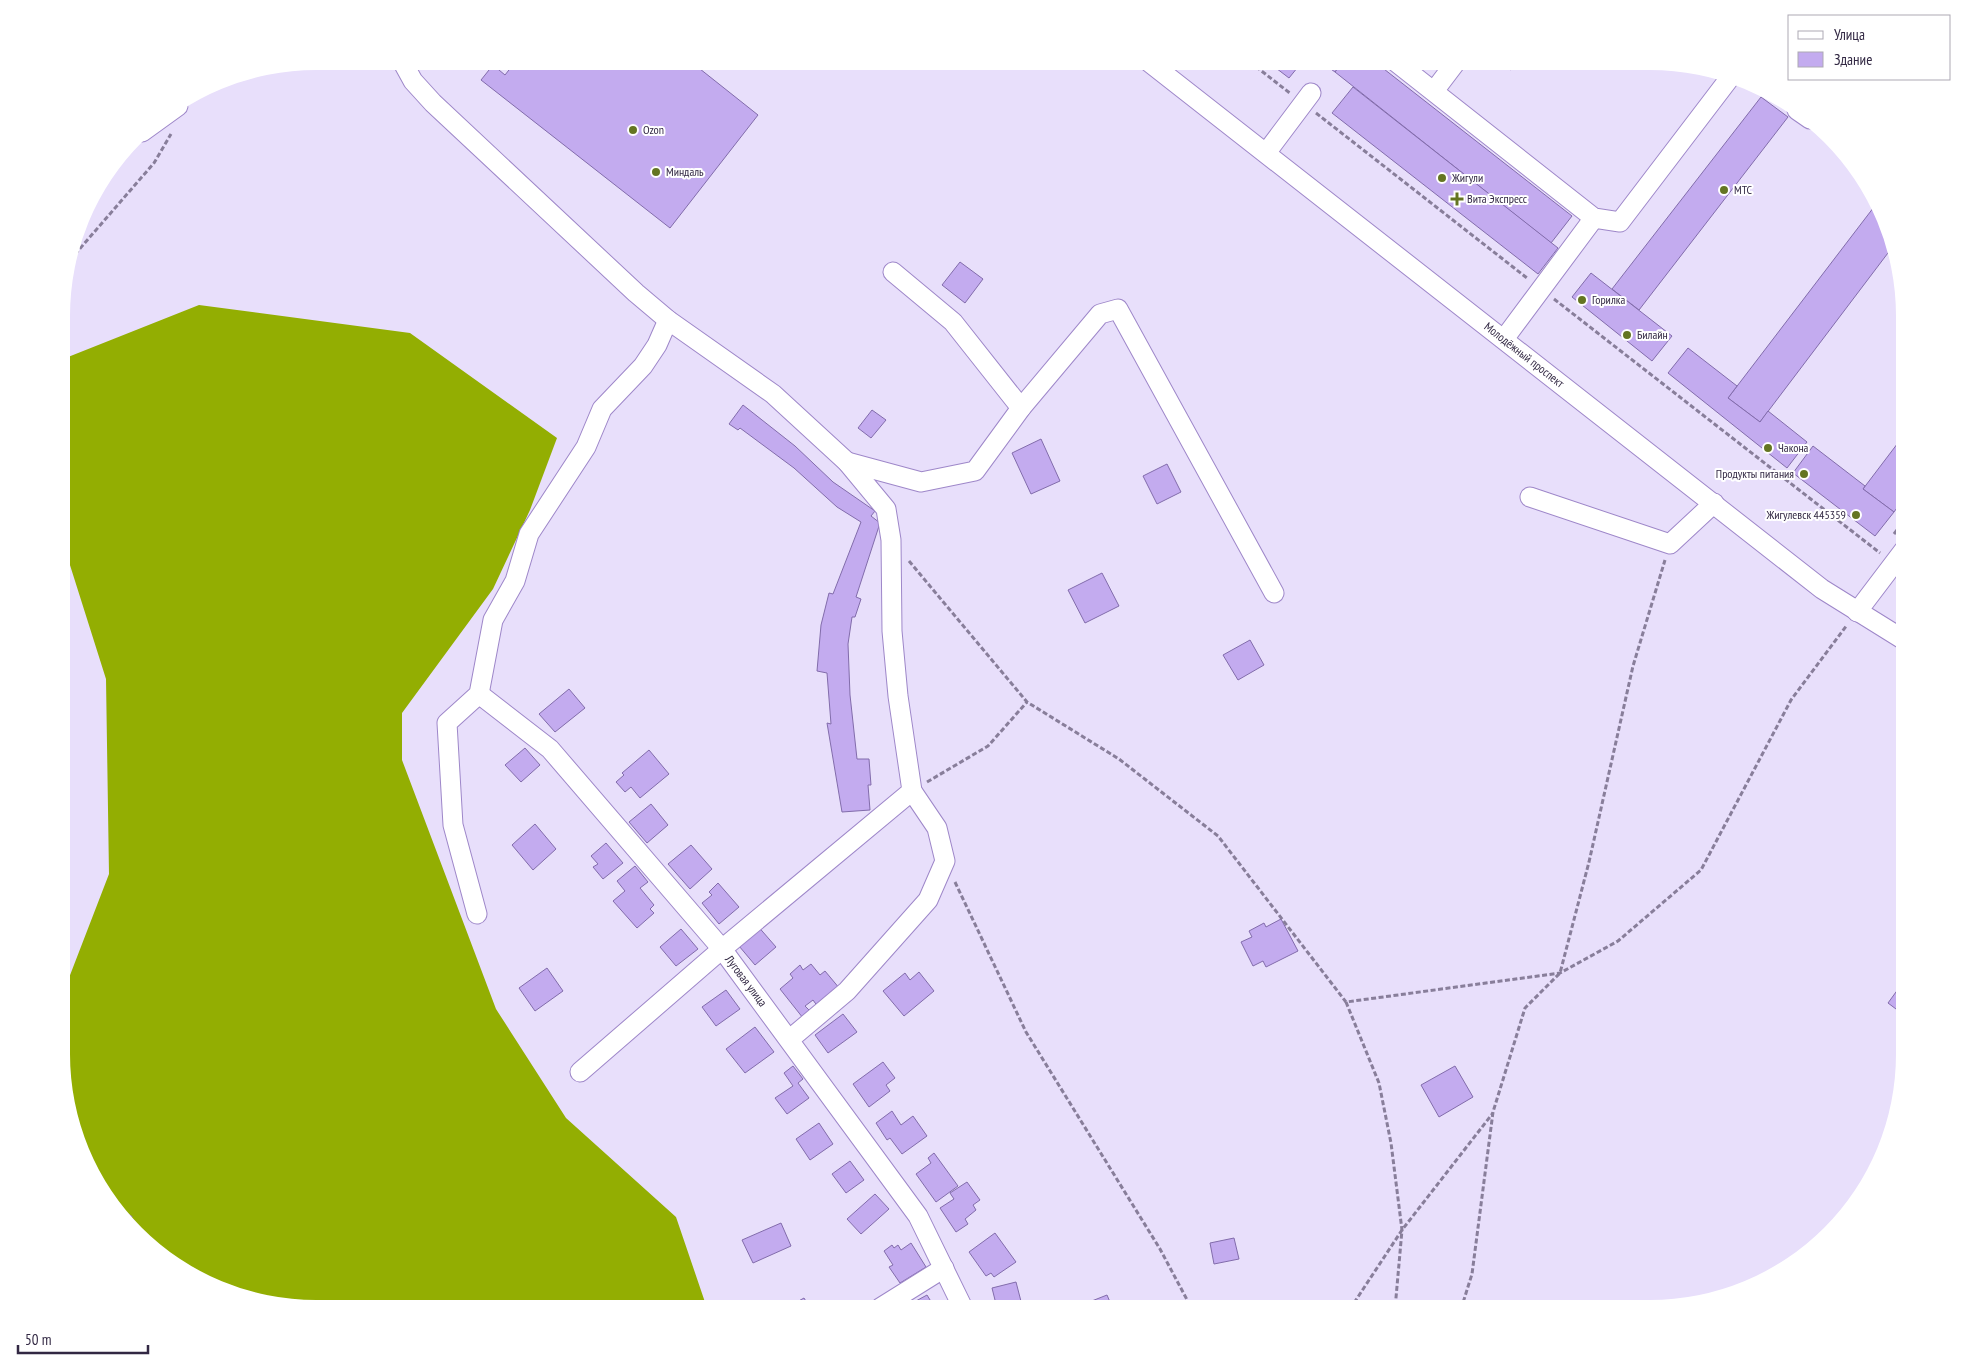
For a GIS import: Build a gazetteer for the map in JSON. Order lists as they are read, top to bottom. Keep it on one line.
{"streets":{"street":["Молодёжный проспект","Луговая улица"]},"places":{"other":["Ozon","Миндаль","Жигули","МТС","Горилка","Билайн","Чакона","Продукты питания","Жигулевск 445359"],"health":["Вита Экспресс"]},"legend":["Улица","Здание"],"scale_bar":"50 m"}
